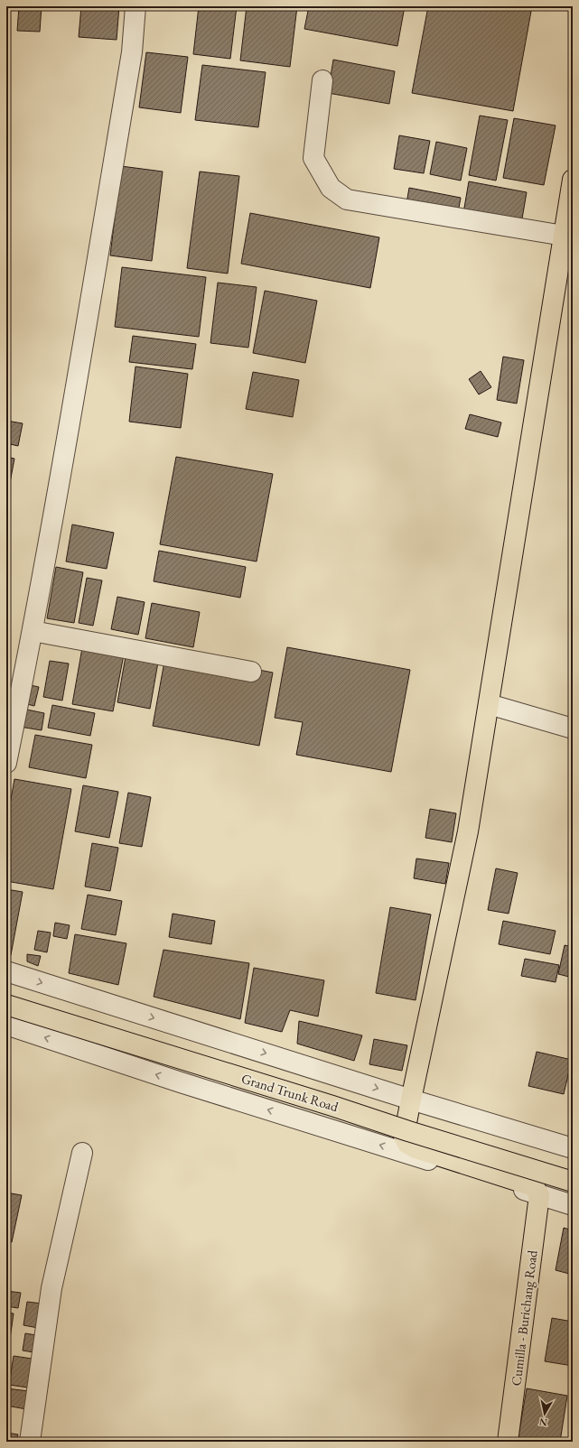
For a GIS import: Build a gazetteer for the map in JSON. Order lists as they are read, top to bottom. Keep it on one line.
{"streets":{"main road":["Grand Trunk Road","Cumilla - Burichang Road"]},"north":"bottom"}
